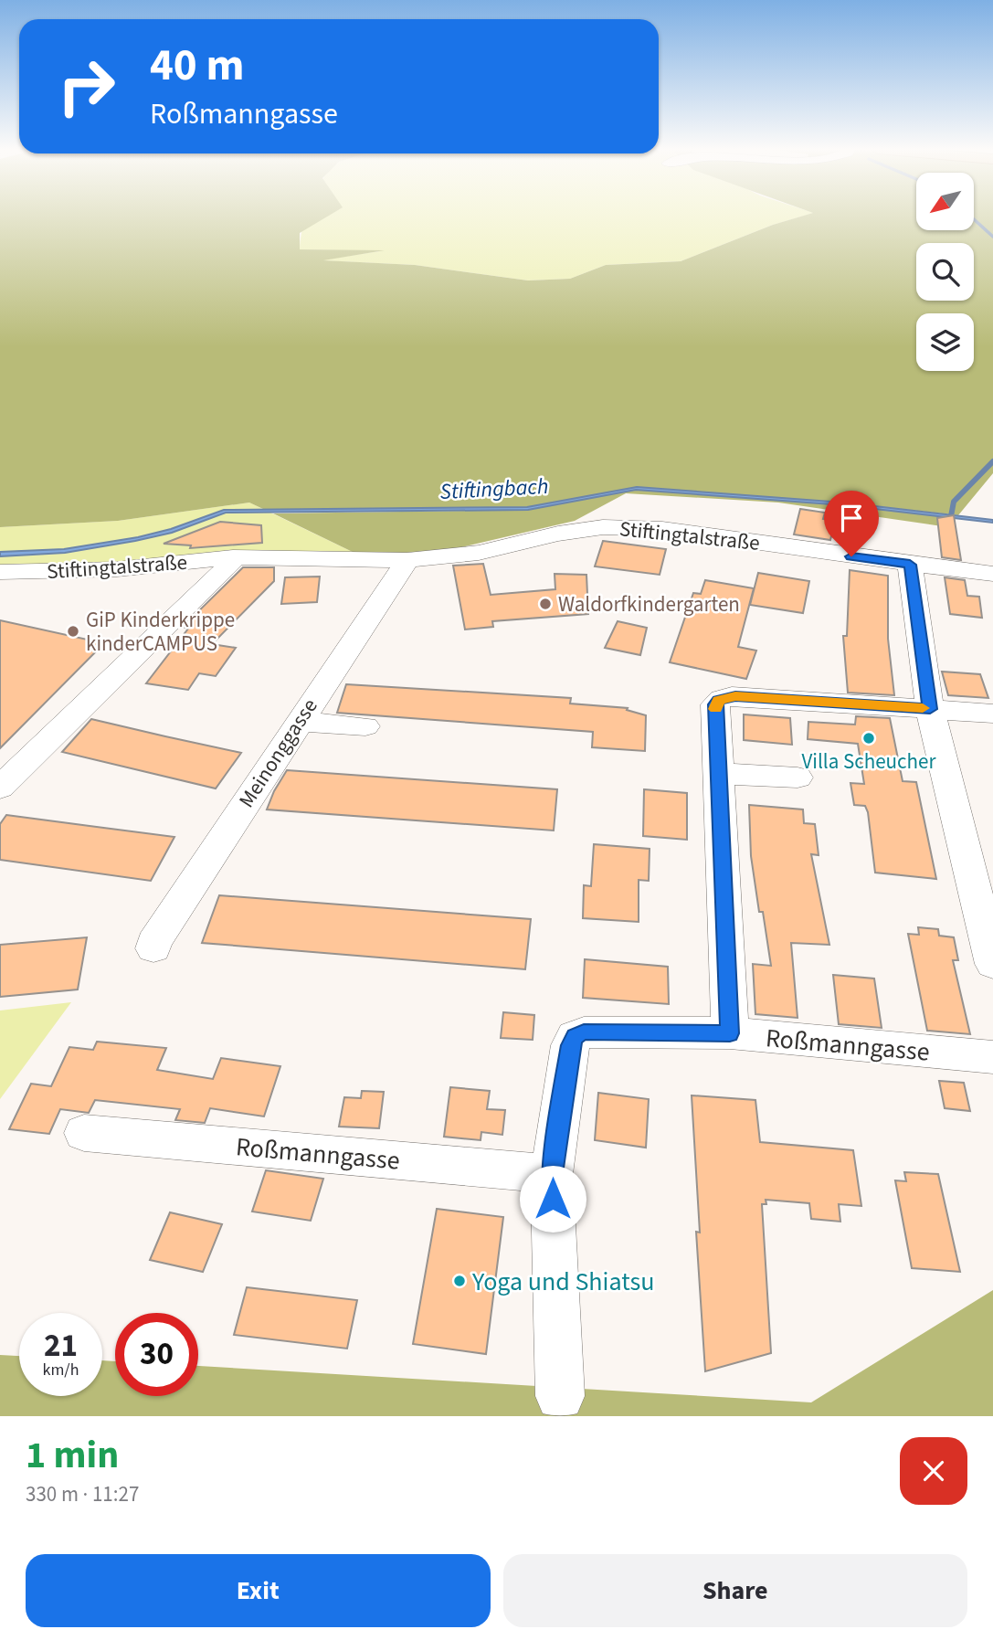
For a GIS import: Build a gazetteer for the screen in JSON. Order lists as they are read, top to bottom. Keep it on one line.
{"streets":{"street":["Stiftingtalstraße","Meinonggasse","Roßmanngasse"]},"crossings":[["Stiftingtalstraße","Meinonggasse"]],"water":["Stiftingbach"],"places":["Waldorfkindergarten","GiP Kinderkrippe kinderCAMPUS","Villa Scheucher","Yoga und Shiatsu"],"north":"bottom left","page":{"turn":["40 m","Roßmanngasse"],"speed":"21 km/h","limit":"30","heading":["1 min","330 m · 11:27"],"buttons":["Exit","Share"]}}
